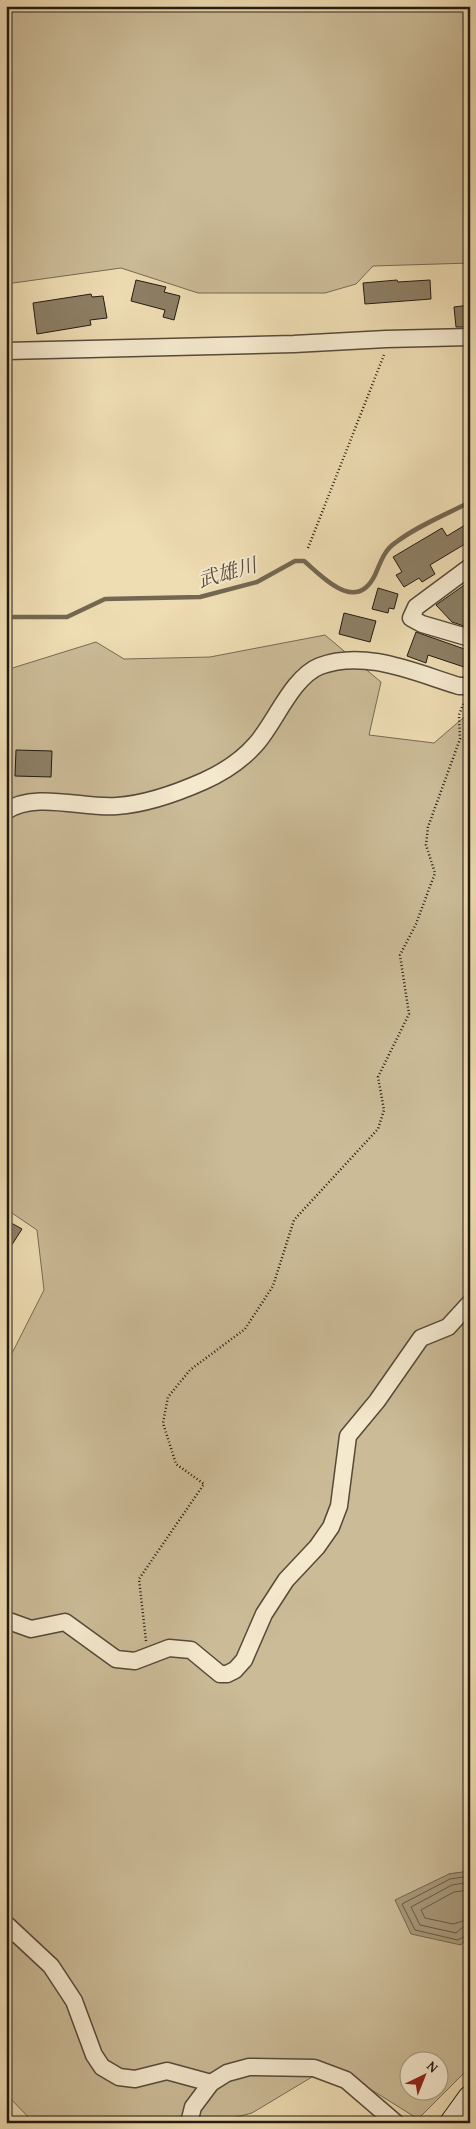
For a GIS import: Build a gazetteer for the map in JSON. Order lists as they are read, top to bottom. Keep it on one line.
{"water":["武雄川"],"north":"top right"}
